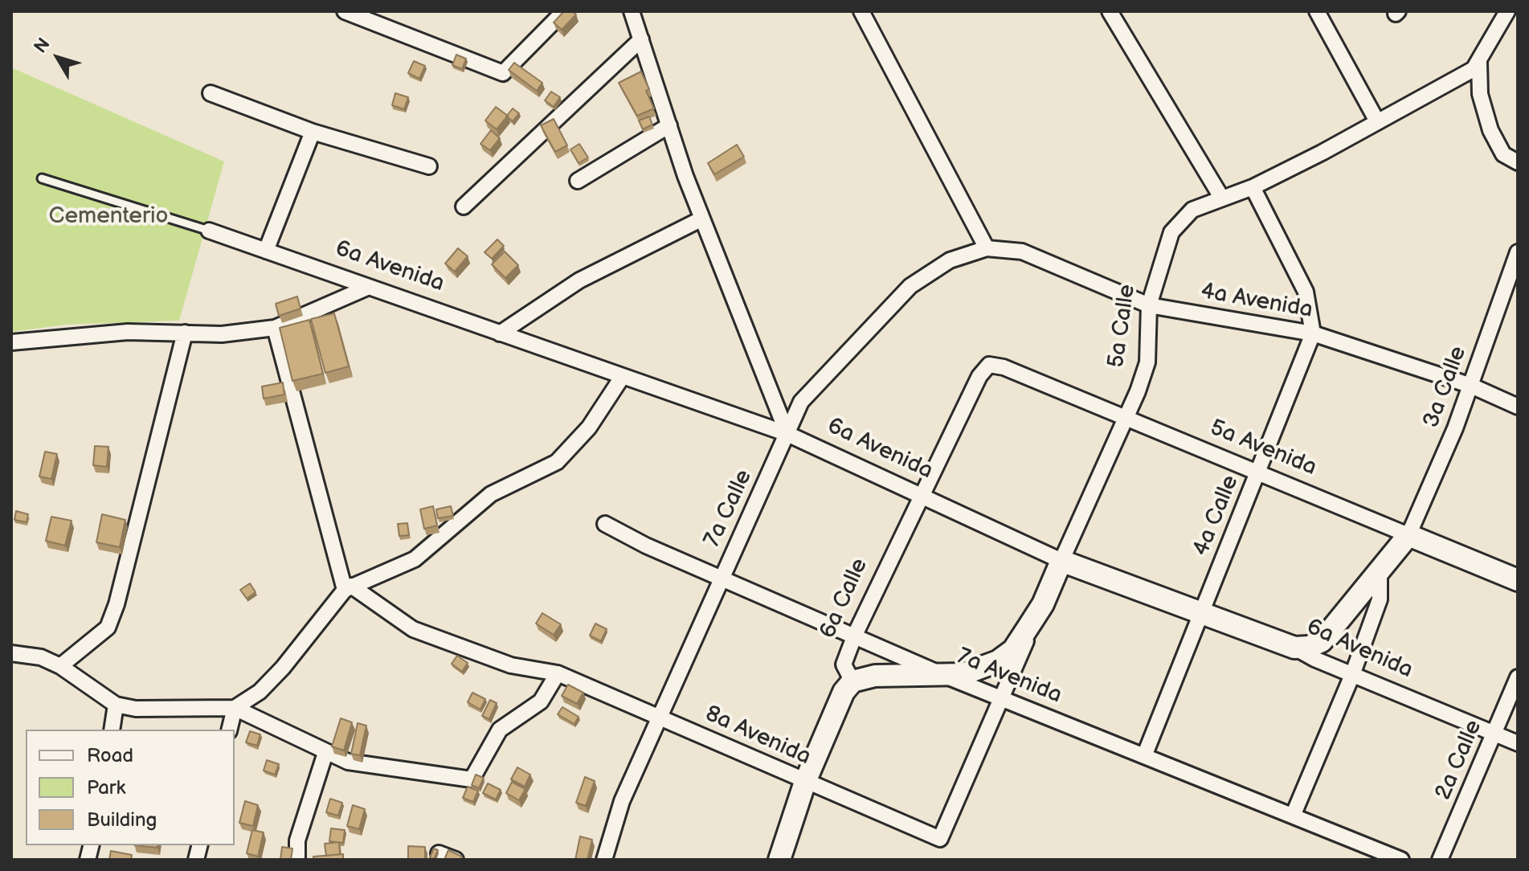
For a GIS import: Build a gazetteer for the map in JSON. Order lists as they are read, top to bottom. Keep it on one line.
{"streets":{"street":["6a Avenida","4a Avenida","5a Calle","3a Calle","5a Avenida","7a Calle","4a Calle","6a Calle","7a Avenida","8a Avenida","2a Calle"]},"crossings":[["6a Avenida","5a Calle"],["6a Avenida","7a Calle"],["6a Avenida","4a Calle"],["6a Avenida","6a Calle"],["6a Avenida","2a Calle"],["4a Avenida","5a Calle"],["4a Avenida","3a Calle"],["4a Avenida","7a Calle"],["4a Avenida","4a Calle"],["5a Calle","5a Avenida"],["5a Calle","7a Avenida"],["5a Calle","8a Avenida"],["3a Calle","5a Avenida"],["5a Avenida","4a Calle"],["5a Avenida","6a Calle"],["7a Calle","7a Avenida"],["7a Calle","8a Avenida"],["4a Calle","7a Avenida"],["6a Calle","7a Avenida"]],"parks":["Cementerio"],"legend":["Road","Park","Building"],"north":"top left"}
